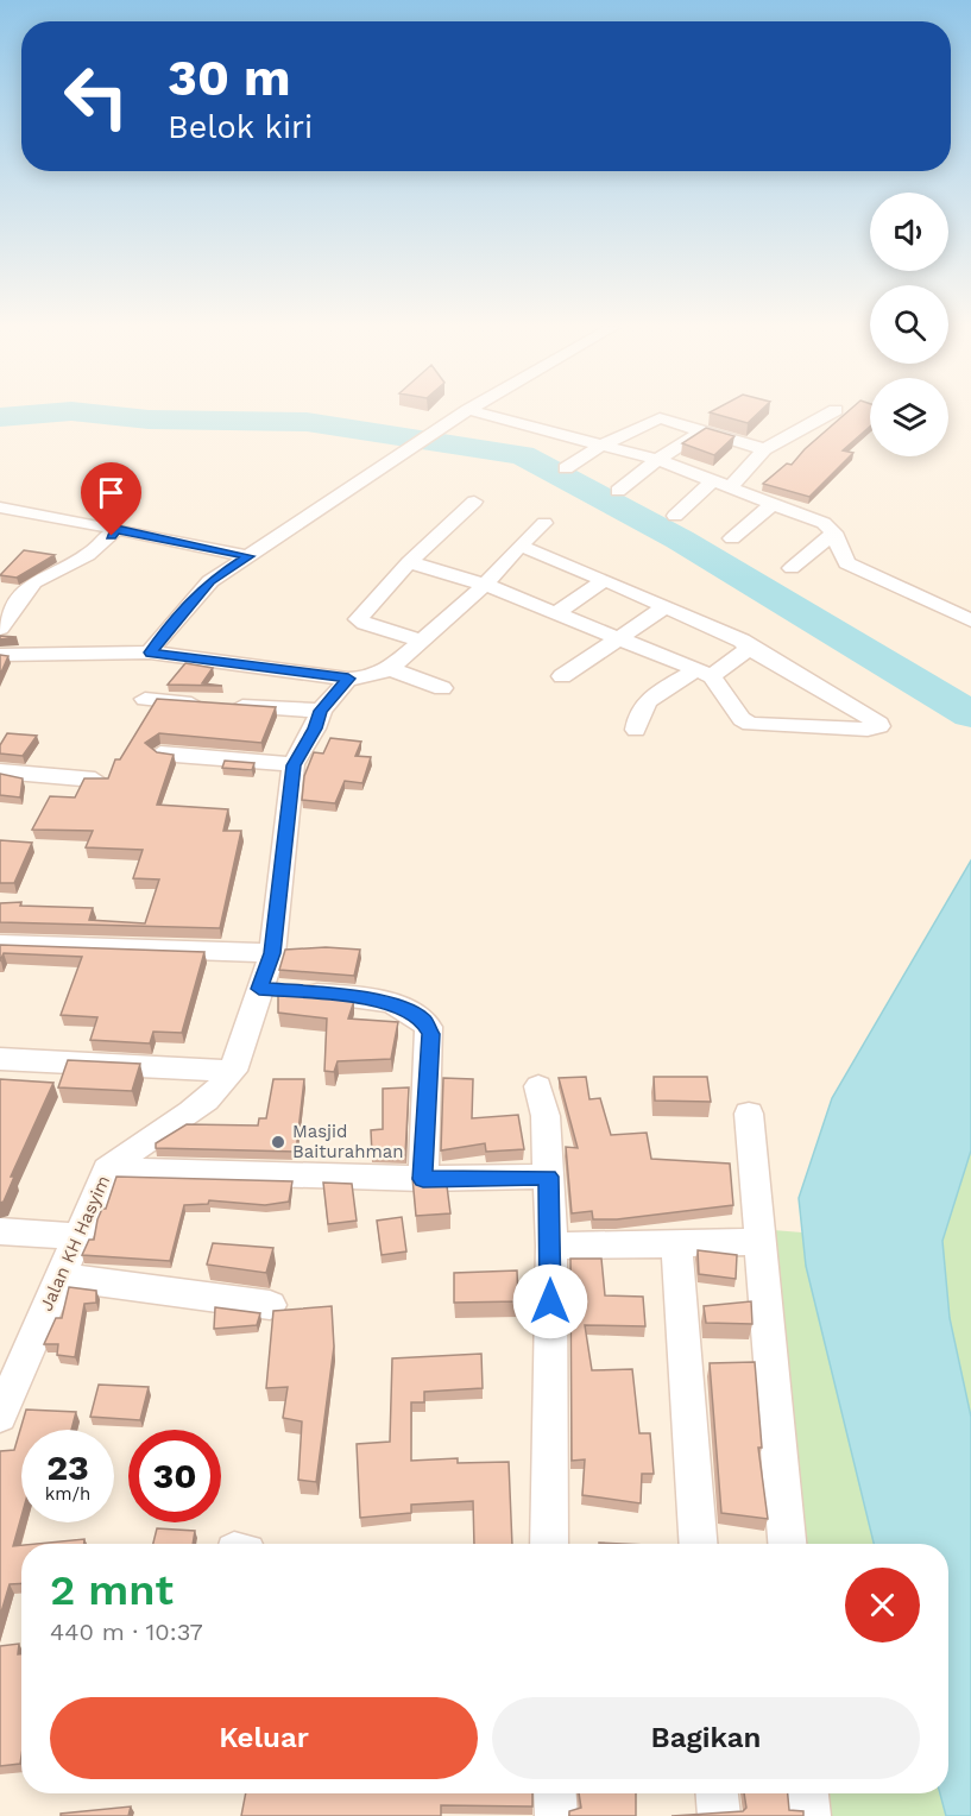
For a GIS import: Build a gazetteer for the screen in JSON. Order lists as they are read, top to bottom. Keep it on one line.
{"streets":{"street":["Jalan KH Hasyim"]},"places":["Masjid Baiturahman"],"page":{"turn":["30 m","Belok kiri"],"speed":"23 km/h","limit":"30","heading":["2 mnt","440 m · 10:37"],"buttons":["Keluar","Bagikan"]}}
